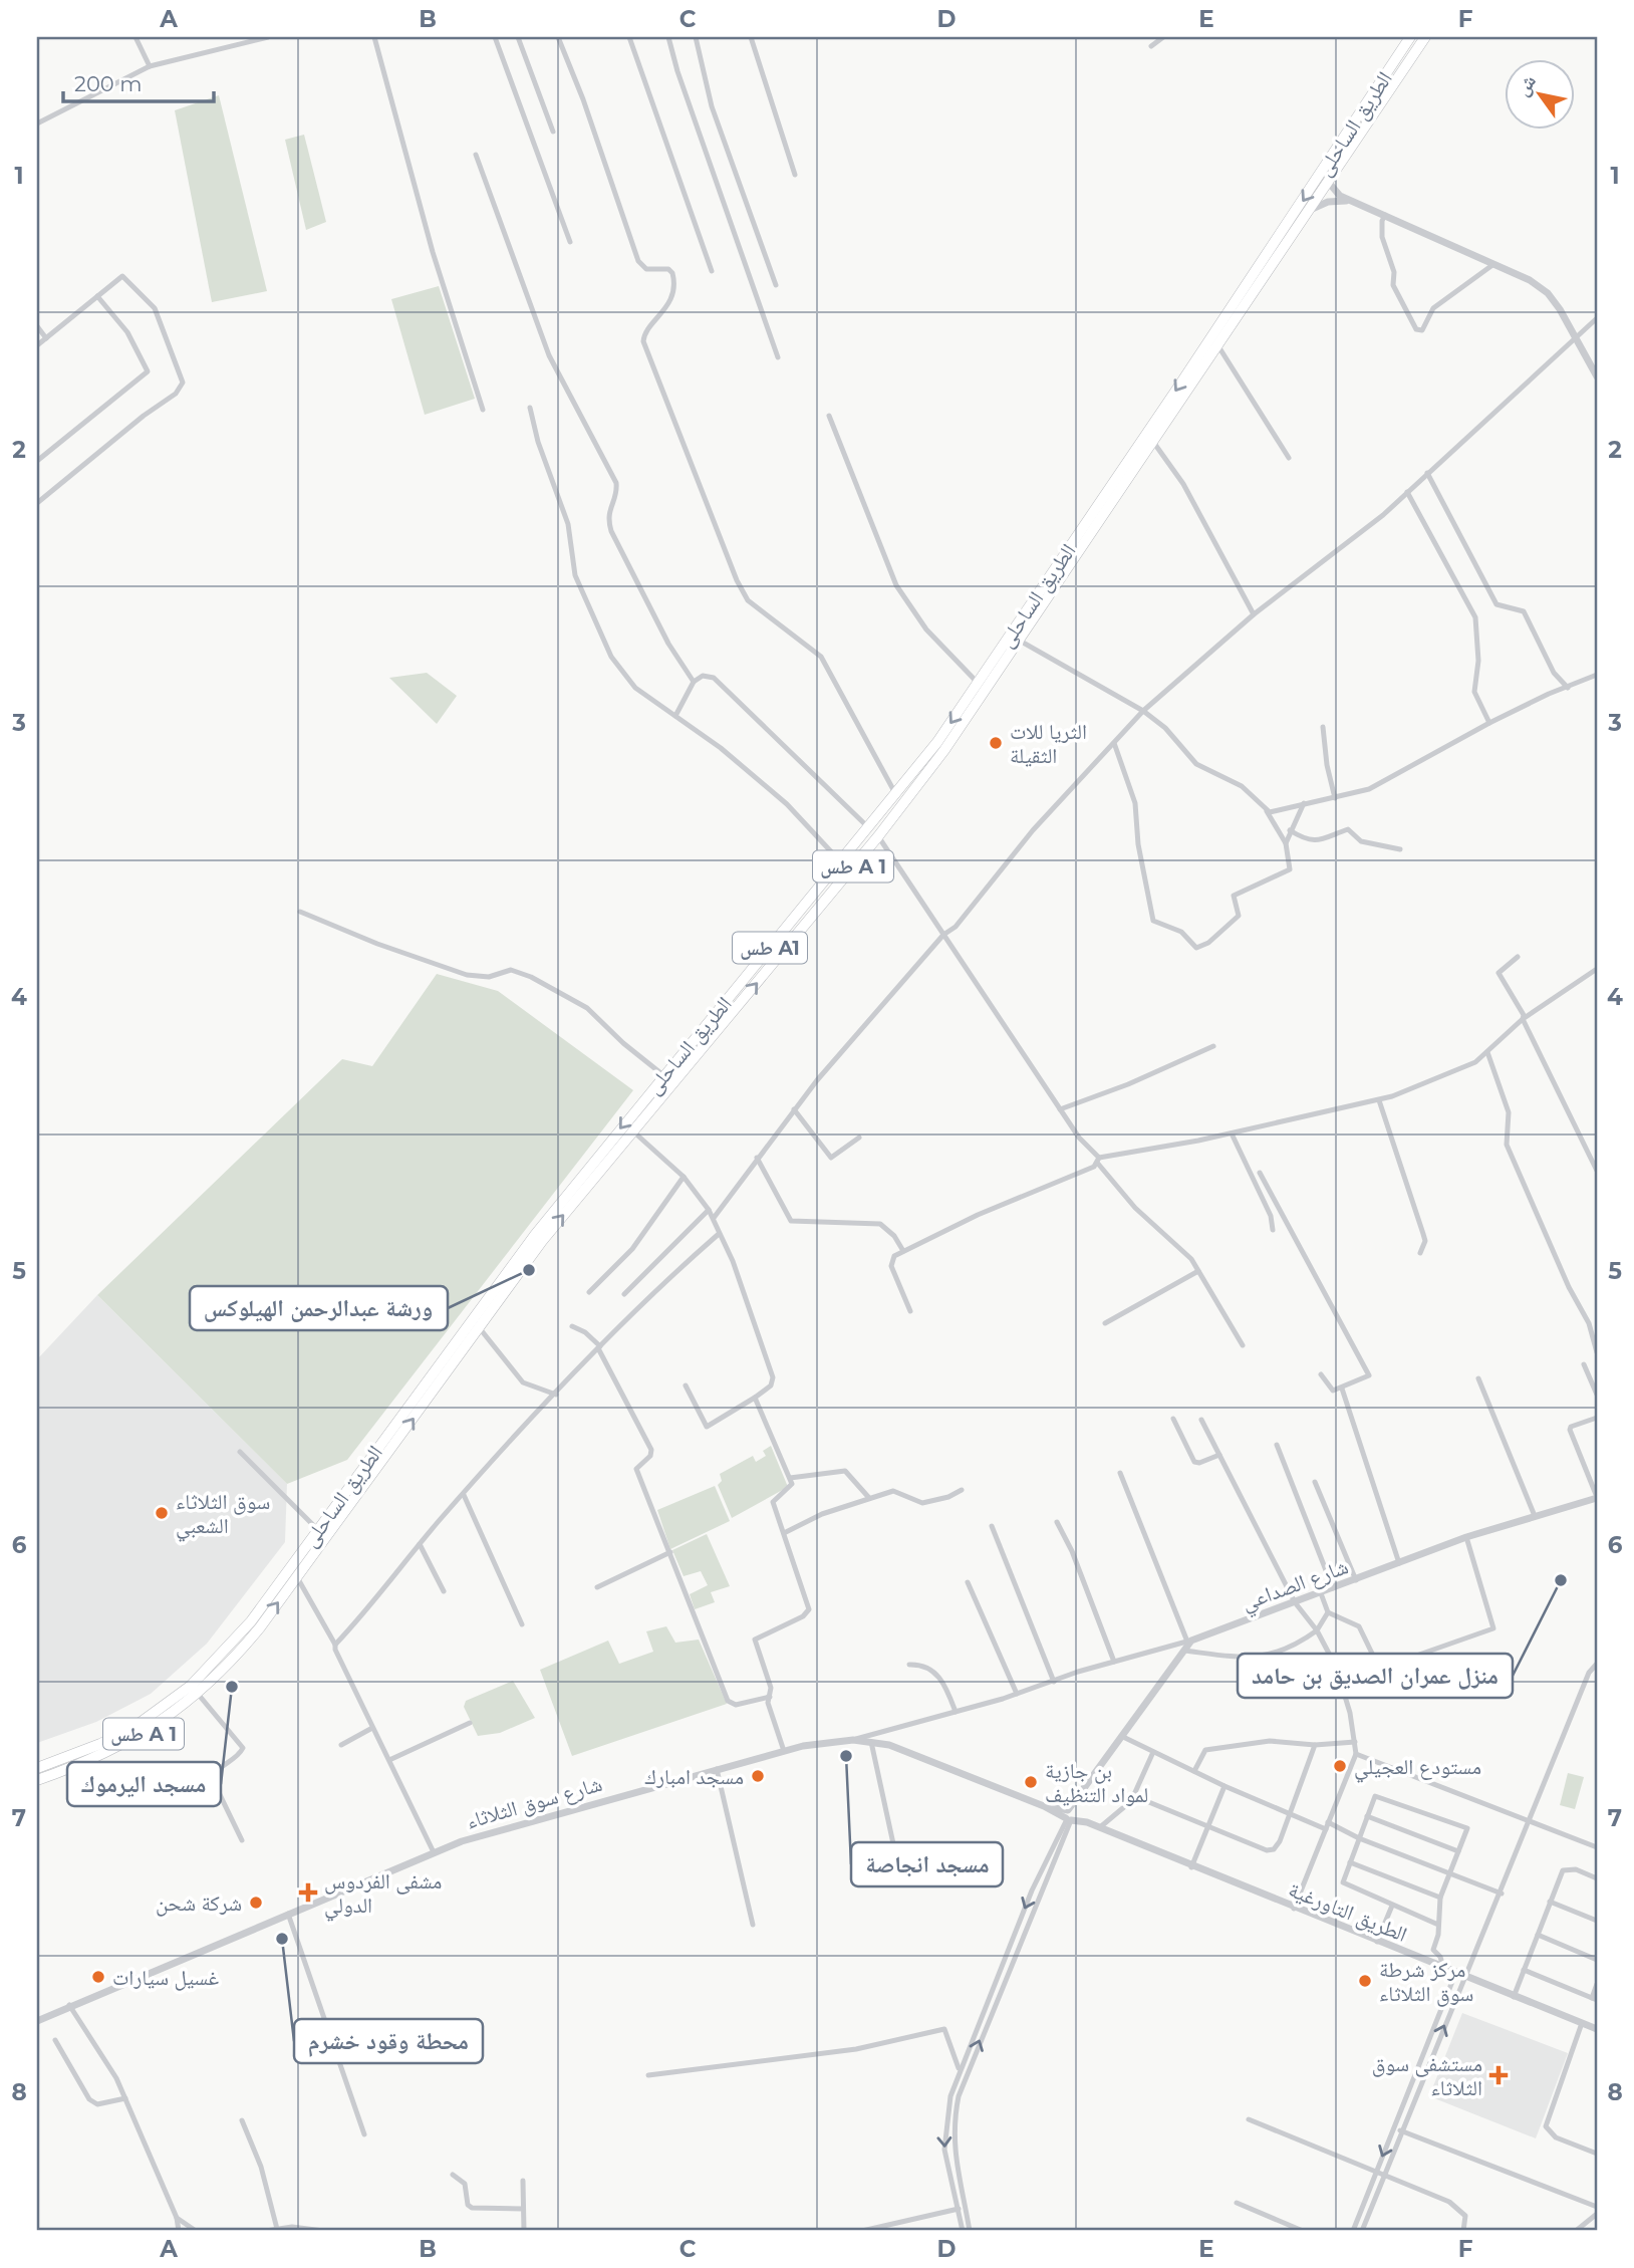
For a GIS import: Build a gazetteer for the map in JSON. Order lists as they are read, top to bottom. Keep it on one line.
{"streets":{"highway":["الطريق الساحلى","طس A 1","طس A1"],"street":["شارع الصداعي","شارع سوق الثلاثاء","الطريق التاورغية"]},"crossings":[["الطريق الساحلى","طس A 1"],["شارع سوق الثلاثاء","الطريق التاورغية"]],"places":{"other":["الثريا للات الثقيلة","ورشة عبدالرحمن الهيلوكس","سوق الثلاثاء الشعبي","منزل عمران الصديق بن حامد","مسجد اليرموك","مسجد انجاصة","مستودع العجيلي","مسجد امبارك","بن جازية لمواد التنظيف","شركة شحن","محطة وقود خشرم","غسيل سيارات","مركز شرطة سوق الثلاثاء"],"health":["مشفى الفردوس الدولي","مستشفى سوق الثلاثاء"]},"scale_bar":"200 m","north":"top left","grid":{"columns":["A","B","C","D","E","F"],"rows":["1","2","3","4","5","6","7","8"]}}
